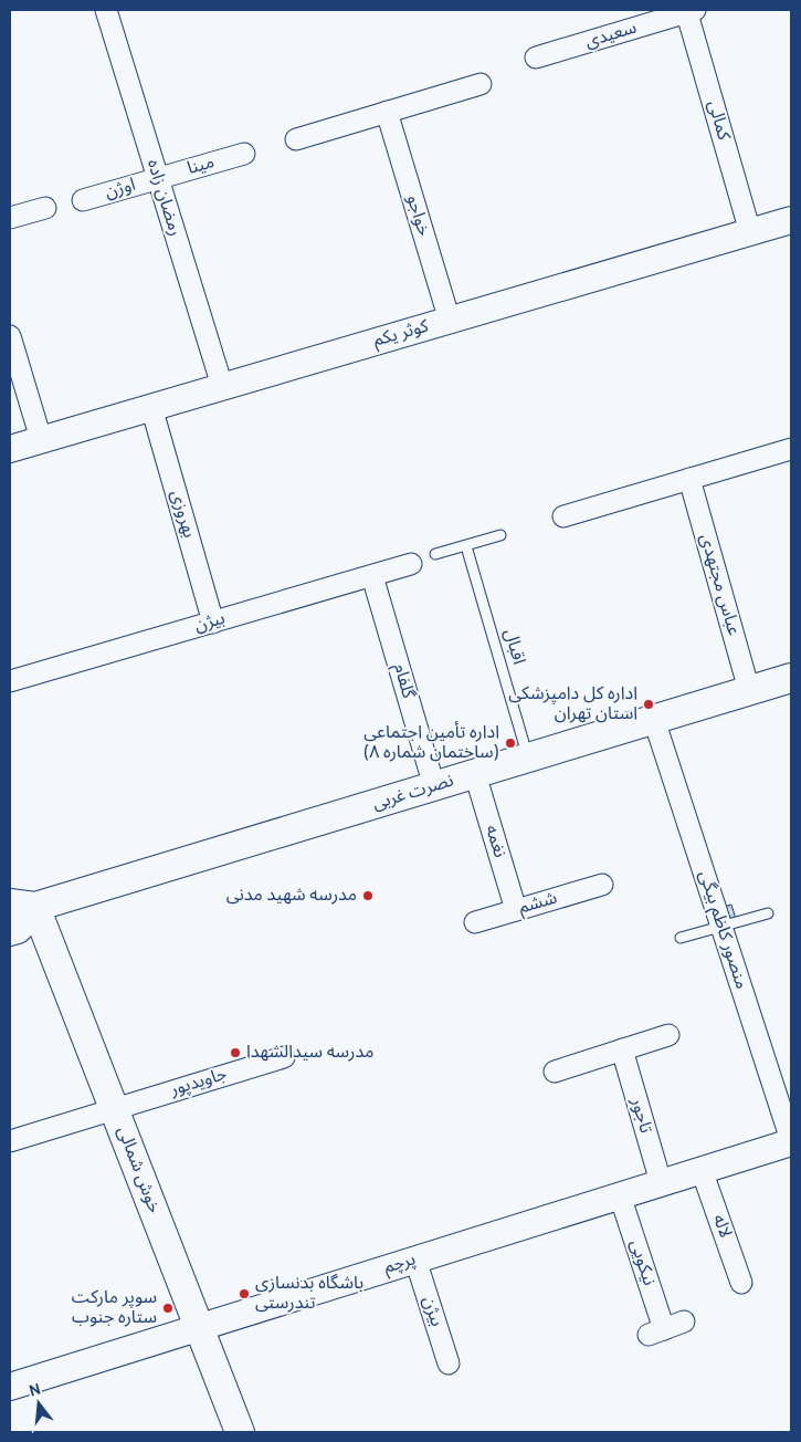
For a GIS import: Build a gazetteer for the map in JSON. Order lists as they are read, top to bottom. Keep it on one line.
{"streets":{"main road":["نصرت غربی","خوش شمالی"],"street":["سعیدی","کمالی","مینا","اوژن","رمضان زاده","خواجو","کوثر یکم","بهروزی","عباس مجتهدی","بیژن","گلفام","نغمه","ششم","منصور کاظم بیگی","جاویدپور","تاجور","لاله","نیکویی","پرچم"],"lane":["اقبال"]},"crossings":[["سعیدی","کمالی"],["کمالی","کوثر یکم"],["مینا","اوژن"],["مینا","رمضان زاده"],["اوژن","رمضان زاده"],["رمضان زاده","کوثر یکم"],["خواجو","کوثر یکم"],["کوثر یکم","بهروزی"],["بهروزی","بیژن"],["عباس مجتهدی","نصرت غربی"],["بیژن","گلفام"],["بیژن","پرچم"],["اقبال","نصرت غربی"],["گلفام","نصرت غربی"],["نصرت غربی","نغمه"],["نصرت غربی","منصور کاظم بیگی"],["نصرت غربی","خوش شمالی"],["نغمه","ششم"],["منصور کاظم بیگی","پرچم"],["جاویدپور","خوش شمالی"],["تاجور","پرچم"],["خوش شمالی","پرچم"],["لاله","پرچم"],["نیکویی","پرچم"]],"places":["اداره کل دامپزشکی استان تهران","اداره تأمین اجتماعی (ساختمان شماره ۸)","مدرسه شهید مدنی","مدرسه سیدالشهدا","باشگاه بدنسازی تندرستی","سوپر مارکت ستاره جنوب"],"north":"top"}
